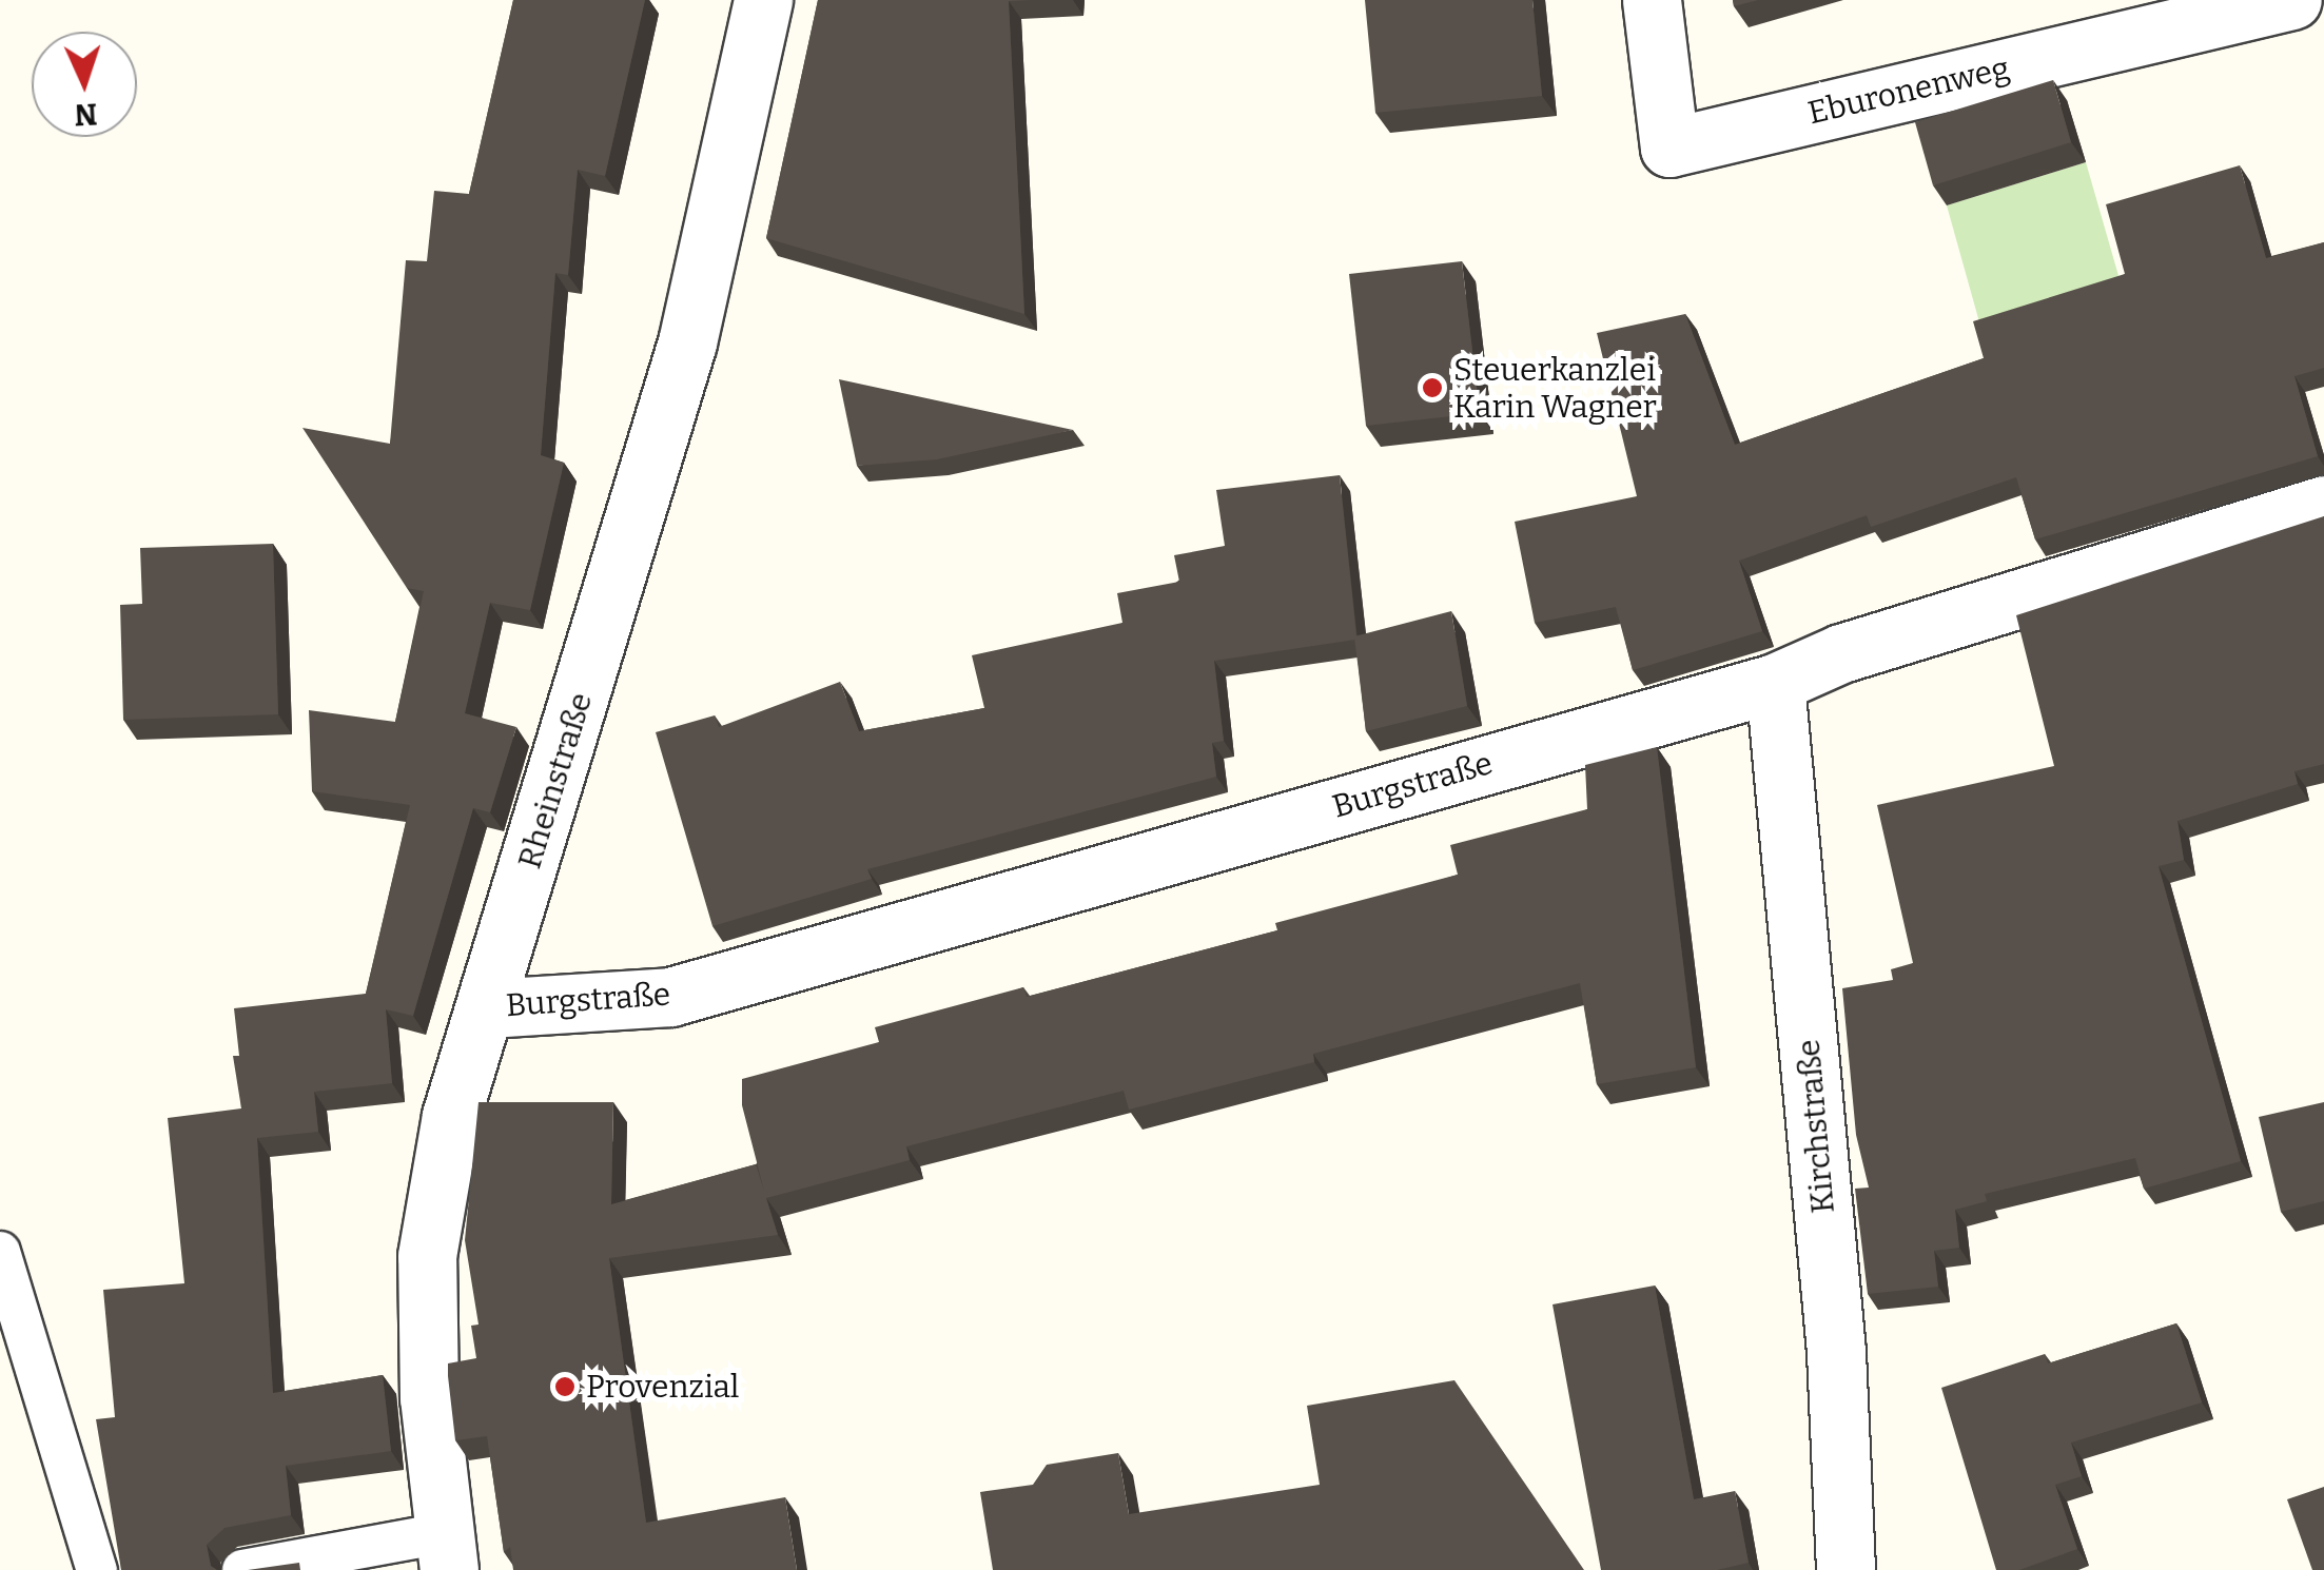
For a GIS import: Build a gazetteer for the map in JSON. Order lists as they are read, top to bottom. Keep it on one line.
{"streets":{"street":["Eburonenweg","Rheinstraße","Burgstraße","Kirchstraße"]},"crossings":[["Rheinstraße","Burgstraße"],["Burgstraße","Kirchstraße"]],"places":["Steuerkanzlei Karin Wagner","Provenzial"],"north":"bottom"}
